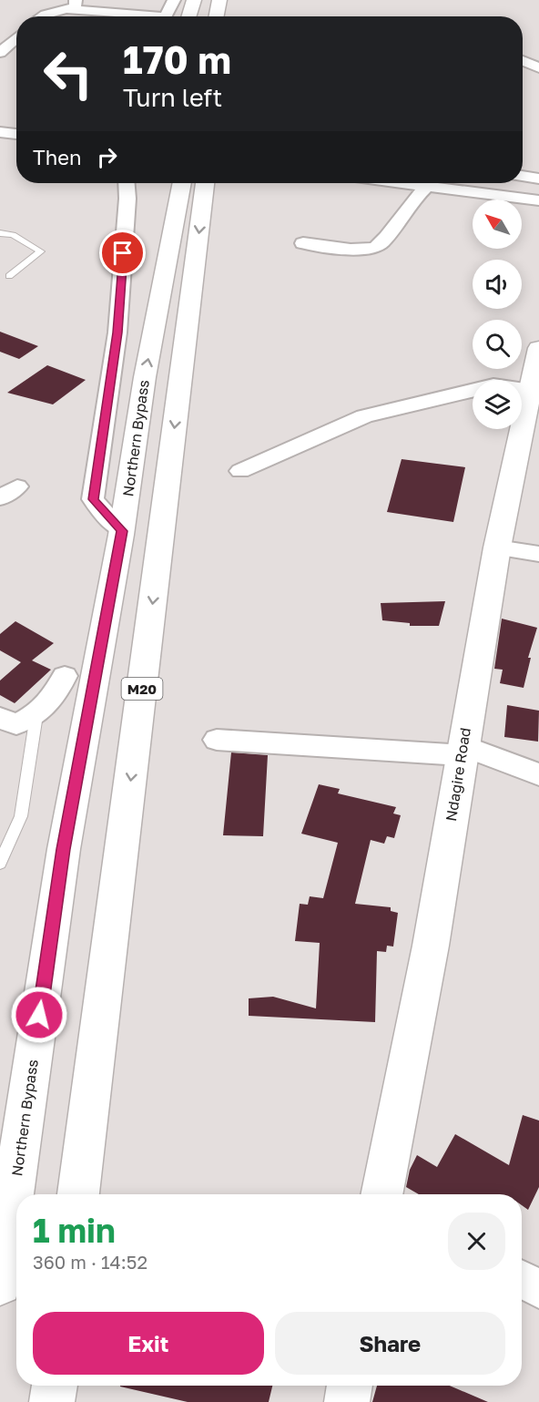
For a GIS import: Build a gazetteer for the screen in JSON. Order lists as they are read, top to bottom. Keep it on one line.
{"streets":{"main road":["Northern Bypass","M20","Ndagire Road"]},"north":"top left","page":{"turn":["170 m","Turn left"],"then":"Then","heading":["1 min","360 m · 14:52"],"buttons":["Exit","Share"]}}
